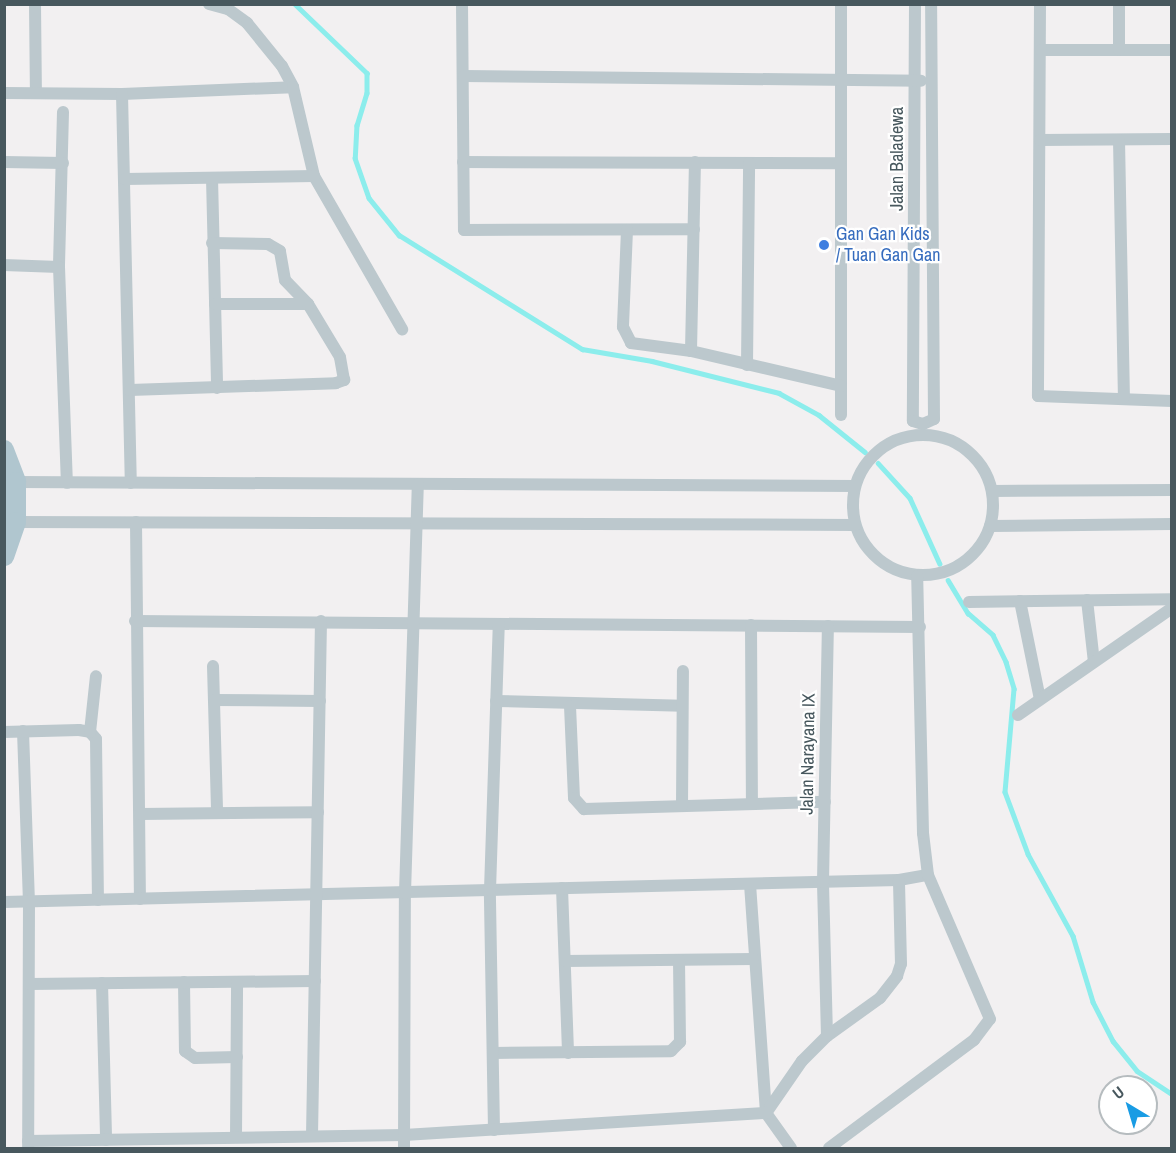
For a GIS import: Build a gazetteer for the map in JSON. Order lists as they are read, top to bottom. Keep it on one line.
{"streets":{"street":["Jalan Baladewa","Jalan Narayana IX"]},"places":["Gan Gan Kids / Tuan Gan Gan"],"north":"top left"}
